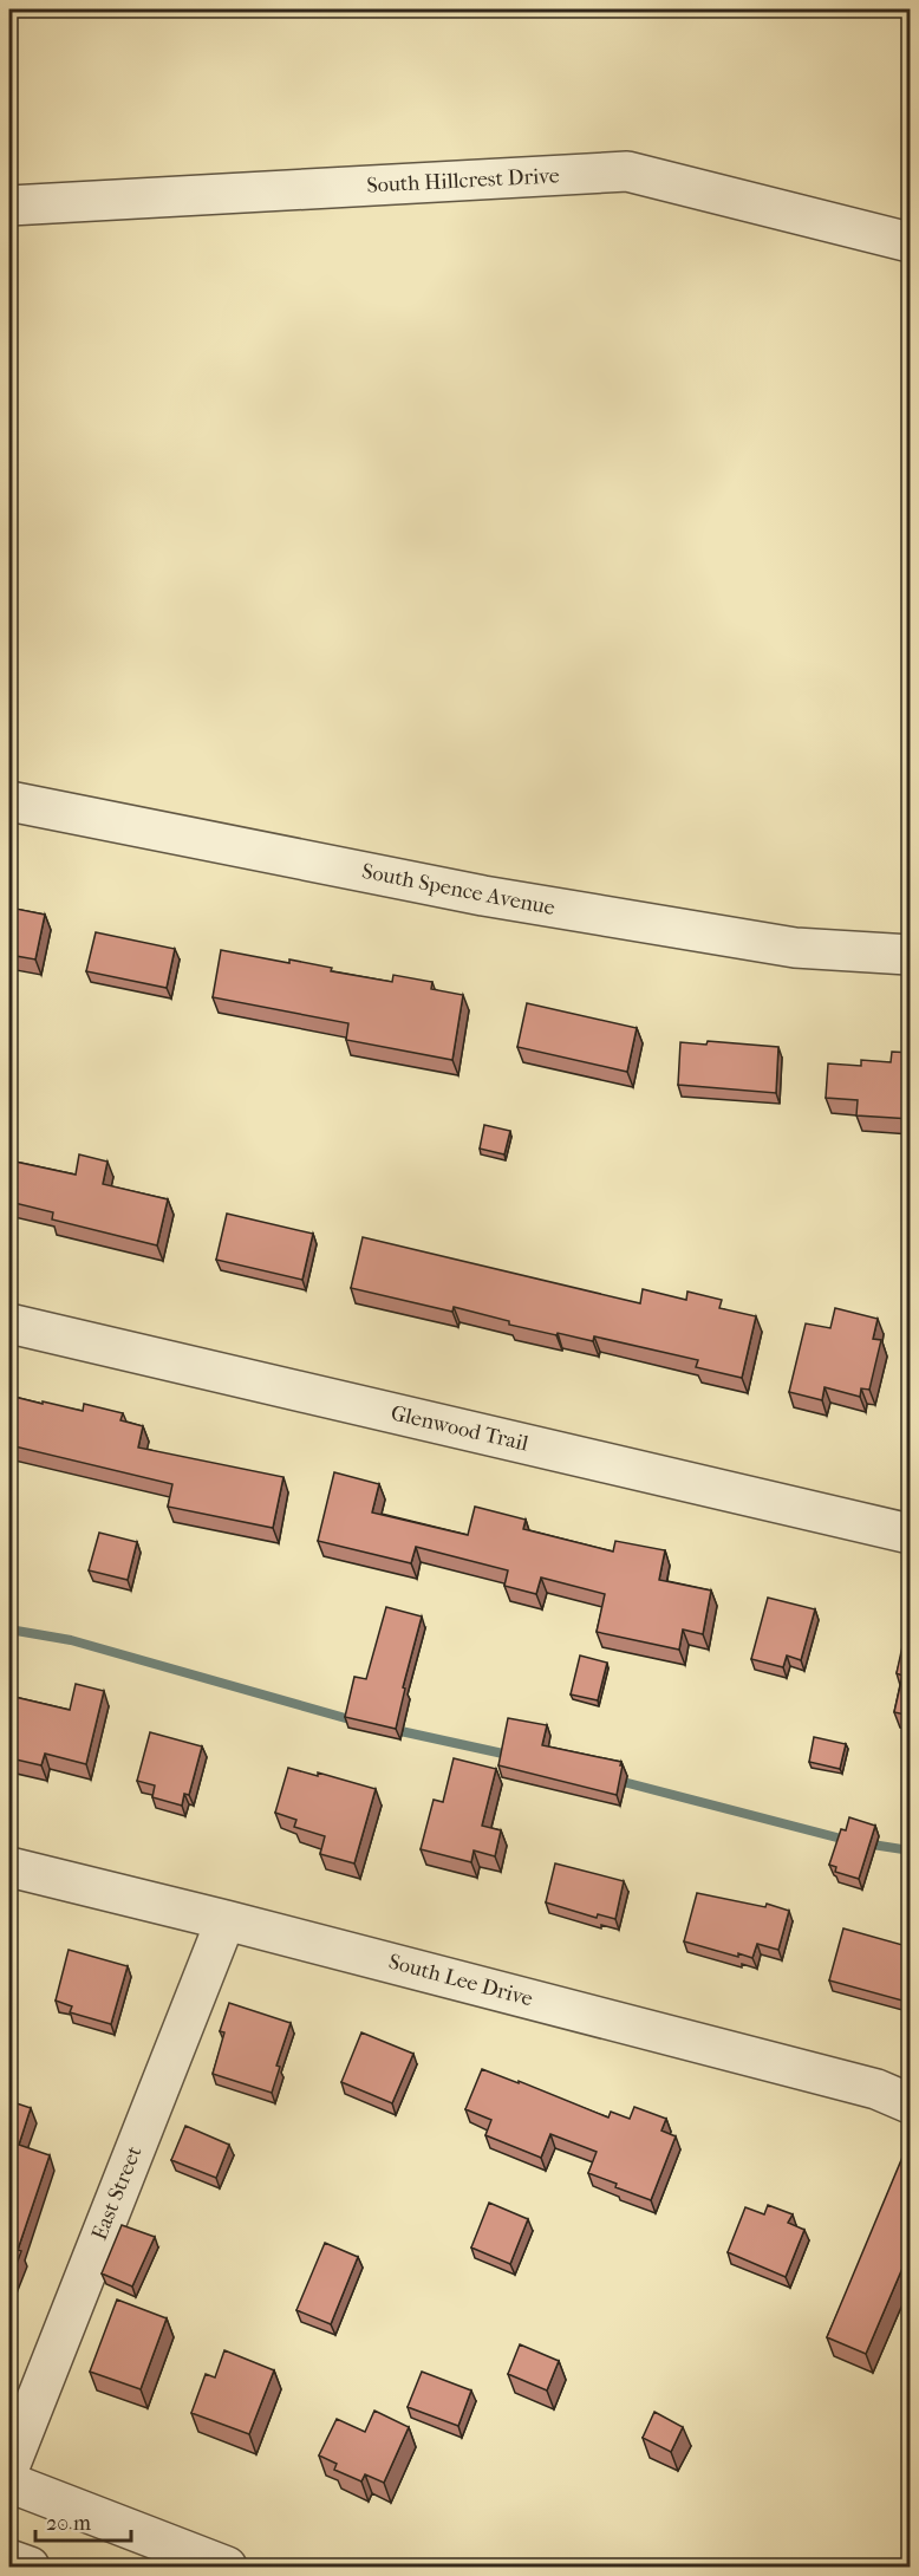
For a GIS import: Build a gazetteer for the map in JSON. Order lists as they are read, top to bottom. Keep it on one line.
{"streets":{"street":["South Hillcrest Drive","South Spence Avenue","Glenwood Trail","South Lee Drive","East Street"]},"crossings":[["South Lee Drive","East Street"]],"scale_bar":"20 m"}
